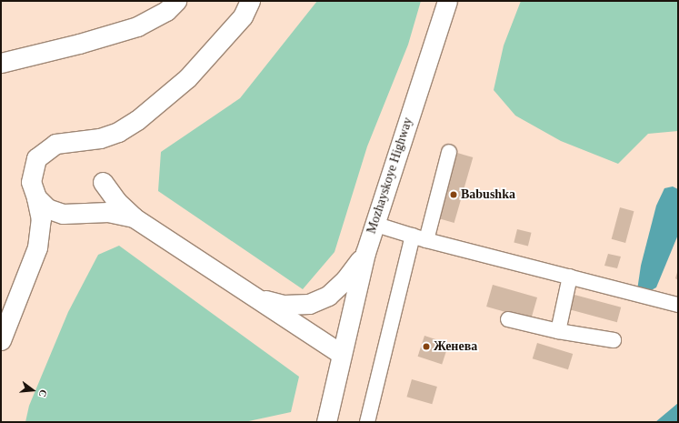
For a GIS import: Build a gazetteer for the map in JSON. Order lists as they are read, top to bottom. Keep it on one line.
{"streets":{"main road":["Mozhayskoye Highway"]},"places":["Babushka","Женева"],"north":"right"}
